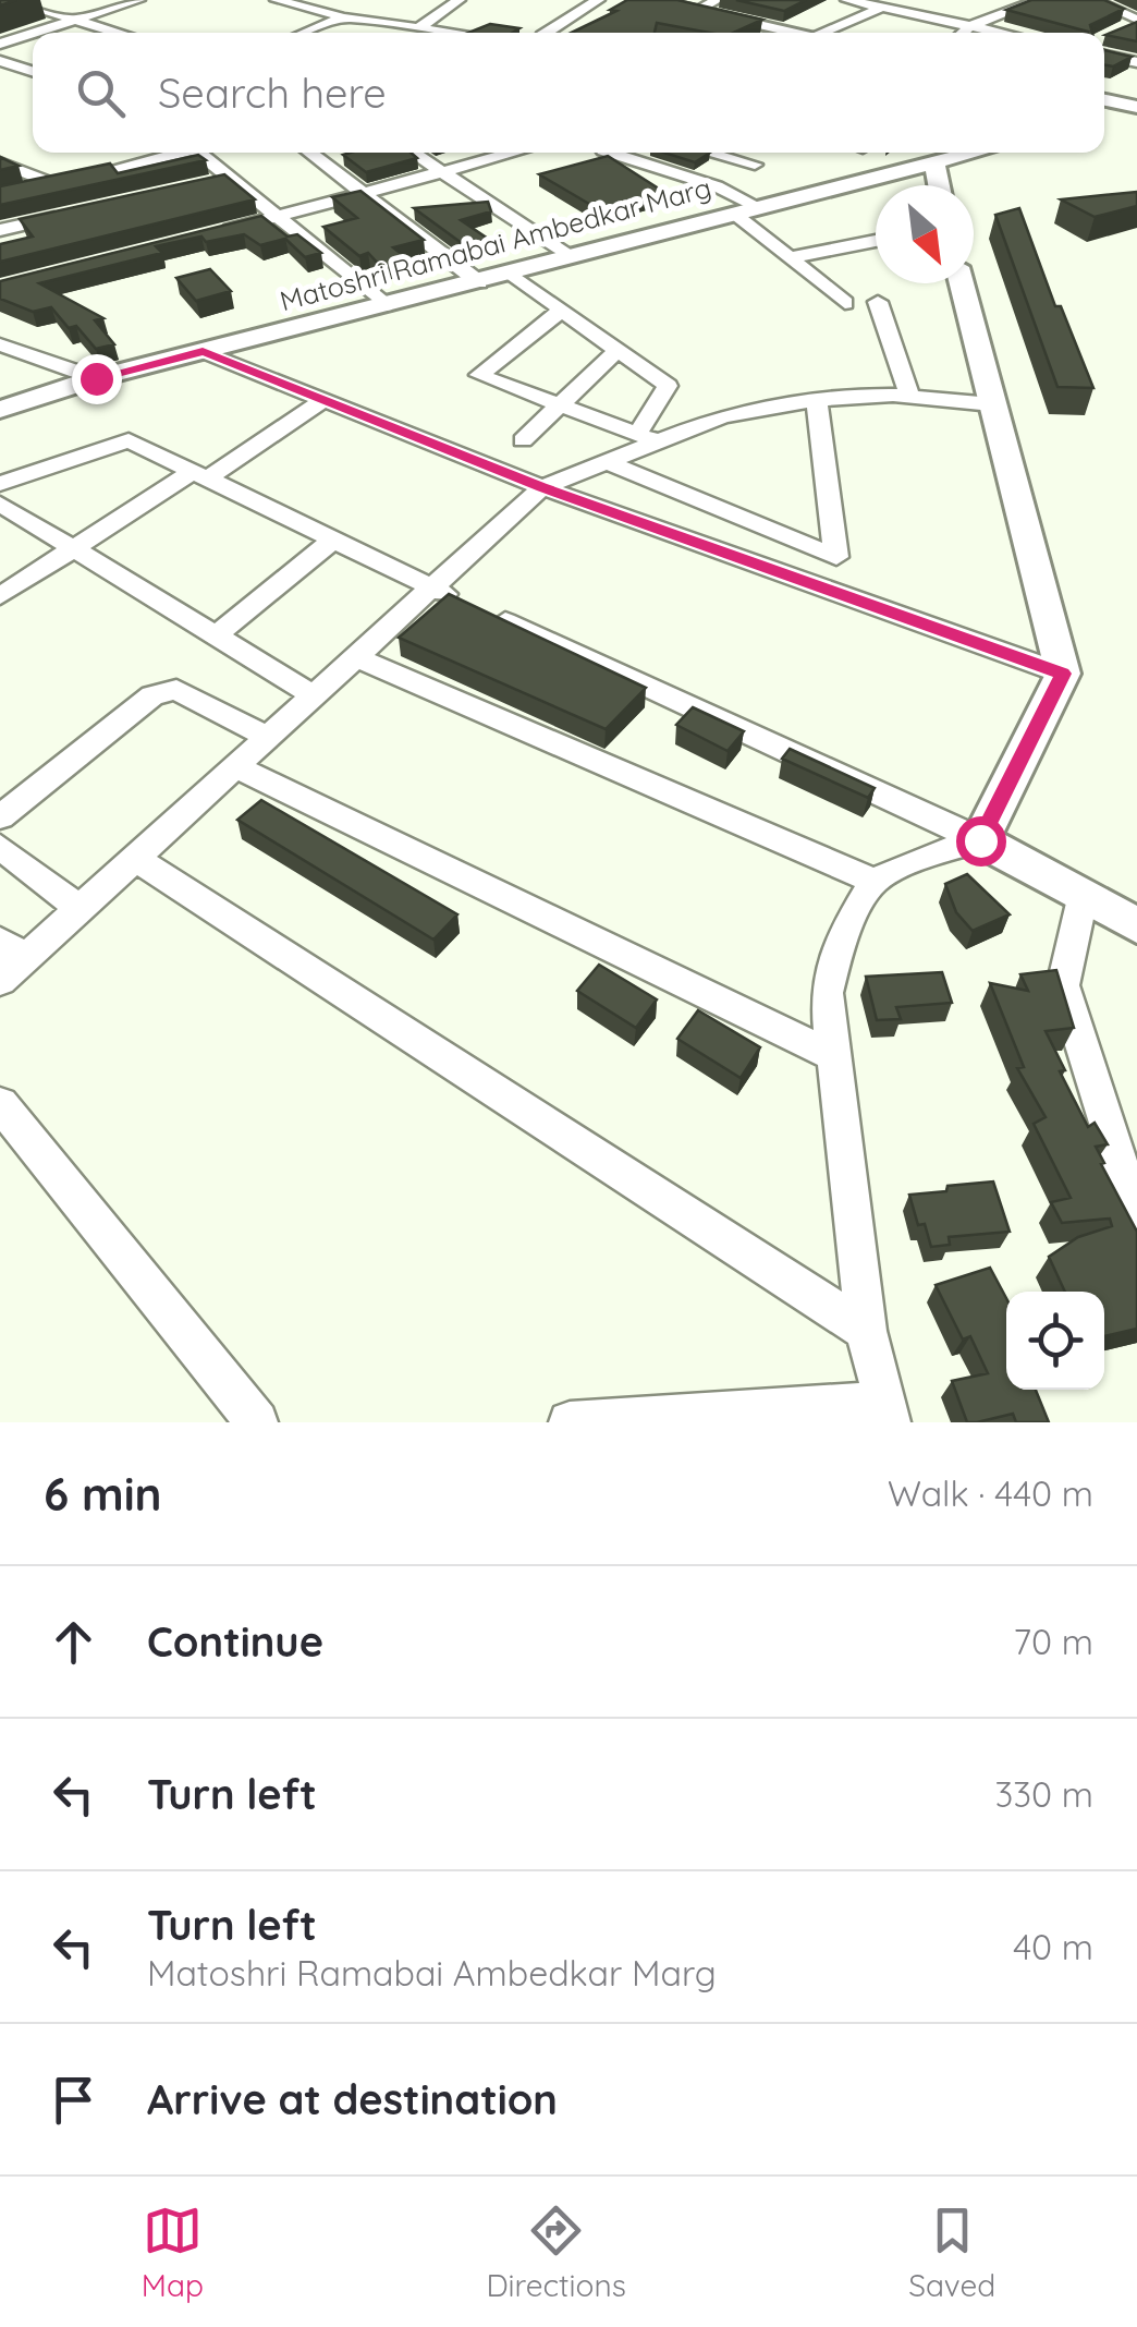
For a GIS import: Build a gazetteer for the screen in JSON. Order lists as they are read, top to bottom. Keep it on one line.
{"streets":{"street":["Matoshri Ramabai Ambedkar Marg"]},"north":"bottom right","page":{"search":"Search here","heading":["6 min","Walk · 440 m"],"list":[["Continue","70 m"],["Turn left","330 m"],["Turn left","Matoshri Ramabai Ambedkar Marg","40 m"],"Arrive at destination"],"nav":["Map","Directions","Saved"]}}
